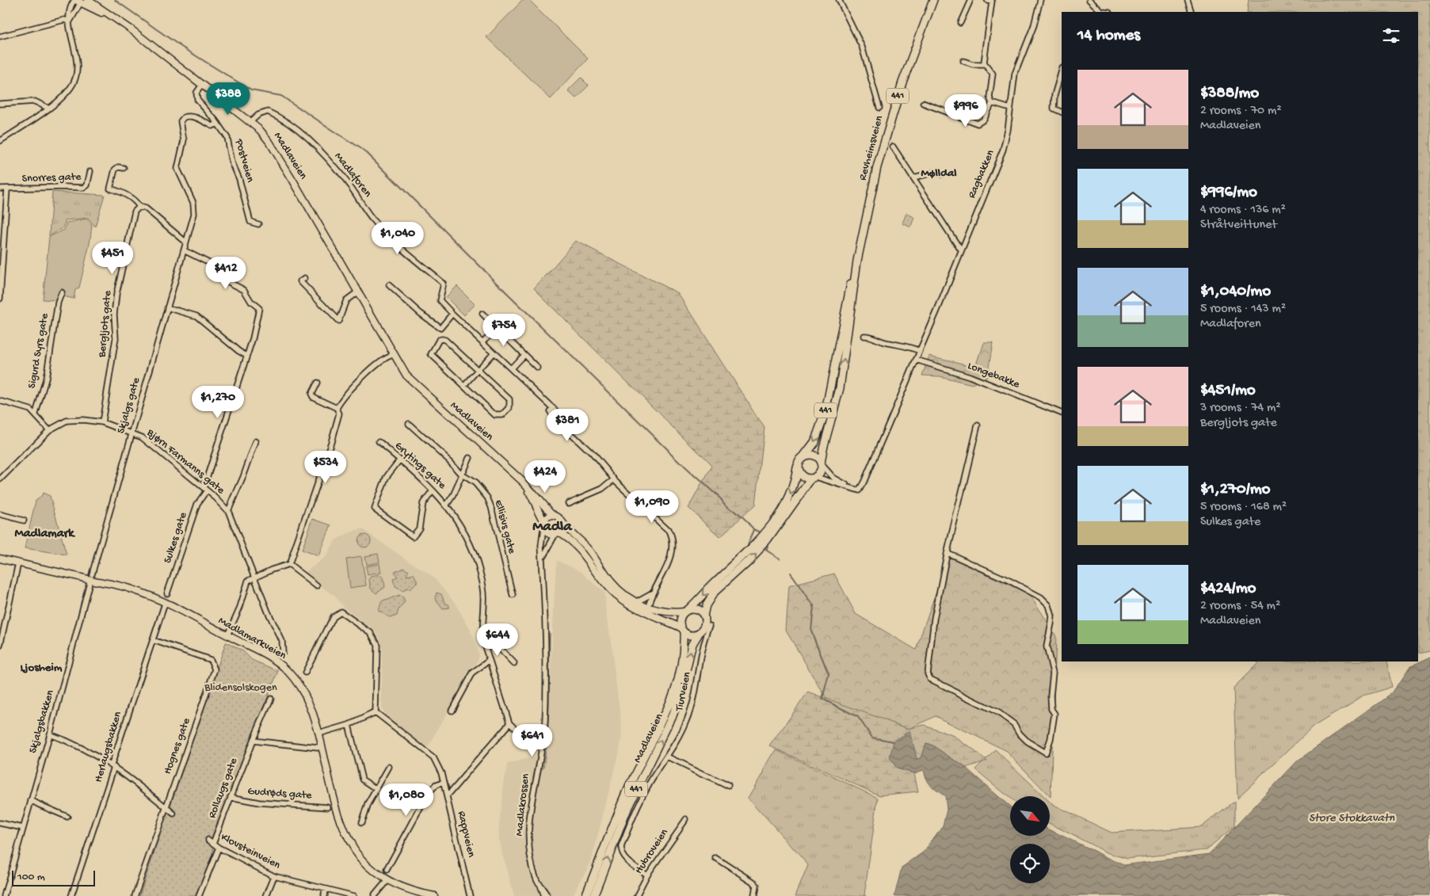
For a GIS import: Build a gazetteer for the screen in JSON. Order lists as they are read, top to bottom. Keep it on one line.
{"streets":{"main road":["441","Revheimsveien","Madlaveien","Madlamarkveien"],"street":["Postveien","Ragbakken","Madlaforen","Snorres gate","Bergljots gate","Sigurd Syrs gate","Longebakke","Skjalgs gate","Bjørn Farmanns gate","Grytings gate","Ellisivs gate","Sulkes gate","Tiurveien","Skjalgsbakken","Hognes gate","Herlaugsbakken","Rollaugs gate","Gudrøds gate","Madlakrossen","Rappveien","Klovsteinveien","Hubroveien"]},"crossings":[["441","Revheimsveien"],["441","Madlaveien"],["Madlaveien","Postveien"],["Madlaveien","Madlaforen"],["Madlaveien","Madlakrossen"],["Postveien","Skjalgs gate"],["Ragbakken","Longebakke"],["Bergljots gate","Bjørn Farmanns gate"],["Skjalgs gate","Bjørn Farmanns gate"],["Skjalgs gate","Sulkes gate"],["Skjalgs gate","Madlamarkveien"],["Skjalgs gate","Skjalgsbakken"],["Bjørn Farmanns gate","Sulkes gate"],["Grytings gate","Ellisivs gate"],["Grytings gate","Madlakrossen"],["Madlamarkveien","Skjalgsbakken"],["Madlamarkveien","Herlaugsbakken"],["Tiurveien","Hubroveien"],["Hognes gate","Herlaugsbakken"],["Rollaugs gate","Gudrøds gate"],["Rollaugs gate","Klovsteinveien"]],"districts":["Mølldal","Madla","Madlamark","Ljosheim"],"water":["Store Stokkavatn"],"parks":["Blidensolskogen"],"scale_bar":"100 m","north":"bottom right","page":{"heading":"14 homes","list":[{"name":"$388/mo","note":"2 rooms · 70 m² · Madlaveien"},{"name":"$996/mo","note":"4 rooms · 136 m² · Stråtveittunet"},{"name":"$1,040/mo","note":"5 rooms · 143 m² · Madlaforen"},{"name":"$451/mo","note":"3 rooms · 74 m² · Bergljots gate"},{"name":"$1,270/mo","note":"5 rooms · 168 m² · Sulkes gate"},{"name":"$424/mo","note":"2 rooms · 54 m² · Madlaveien"}],"price":["$388","$996","$1,040","$451","$412","$754","$1,270","$381","$534","$424","$1,090","$644","$641","$1,080"],"scale":"100 m"}}
